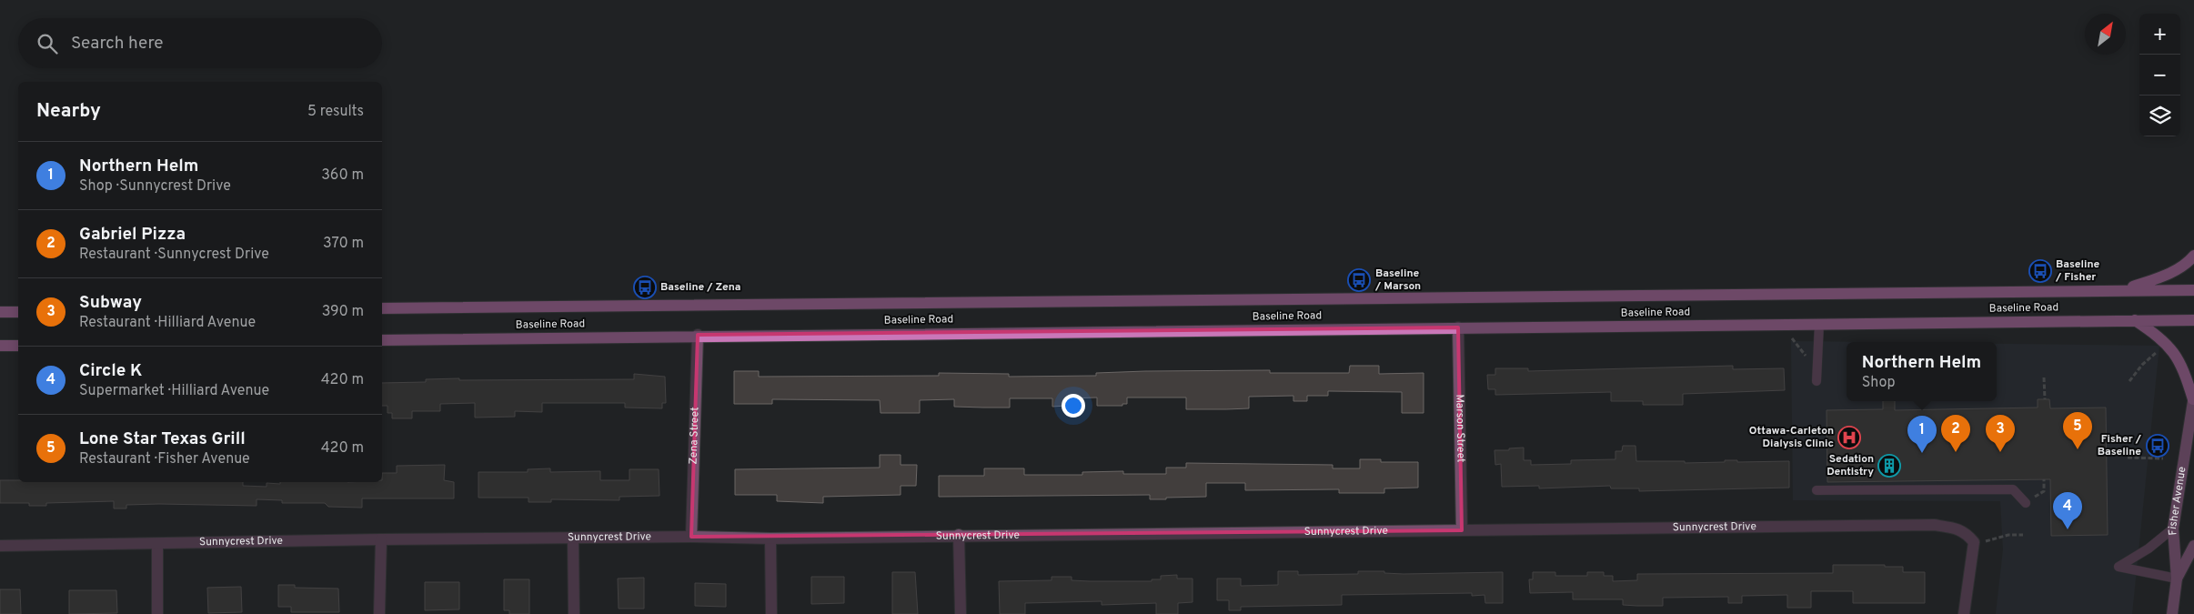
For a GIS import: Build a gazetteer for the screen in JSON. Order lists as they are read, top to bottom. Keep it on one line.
{"streets":{"main road":["Baseline Road","Fisher Avenue"],"street":["Marson Street","Zena Street","Sunnycrest Drive"]},"crossings":[["Baseline Road","Marson Street"],["Baseline Road","Zena Street"],["Marson Street","Sunnycrest Drive"],["Zena Street","Sunnycrest Drive"]],"places":{"bus stop":["Baseline / Fisher","Baseline / Marson","Baseline / Zena","Fisher / Baseline"],"hospital":["Ottawa-Carleton Dialysis Clinic"],"building":["Sedation Dentistry"]},"north":"top right","page":{"map_buttons":["+","−"],"search":"Search here","heading":["Nearby","5 results"],"list":[{"mark":"1","name":"Northern Helm","note":"Shop · Sunnycrest Drive","value":"360 m"},{"mark":"2","name":"Gabriel Pizza","note":"Restaurant · Sunnycrest Drive","value":"370 m"},{"mark":"3","name":"Subway","note":"Restaurant · Hilliard Avenue","value":"390 m"},{"mark":"4","name":"Circle K","note":"Supermarket · Hilliard Avenue","value":"420 m"},{"mark":"5","name":"Lone Star Texas Grill","note":"Restaurant · Fisher Avenue","value":"420 m"}],"popup":["Northern Helm","Shop"],"pins":["5","2","3","1","4"]}}
